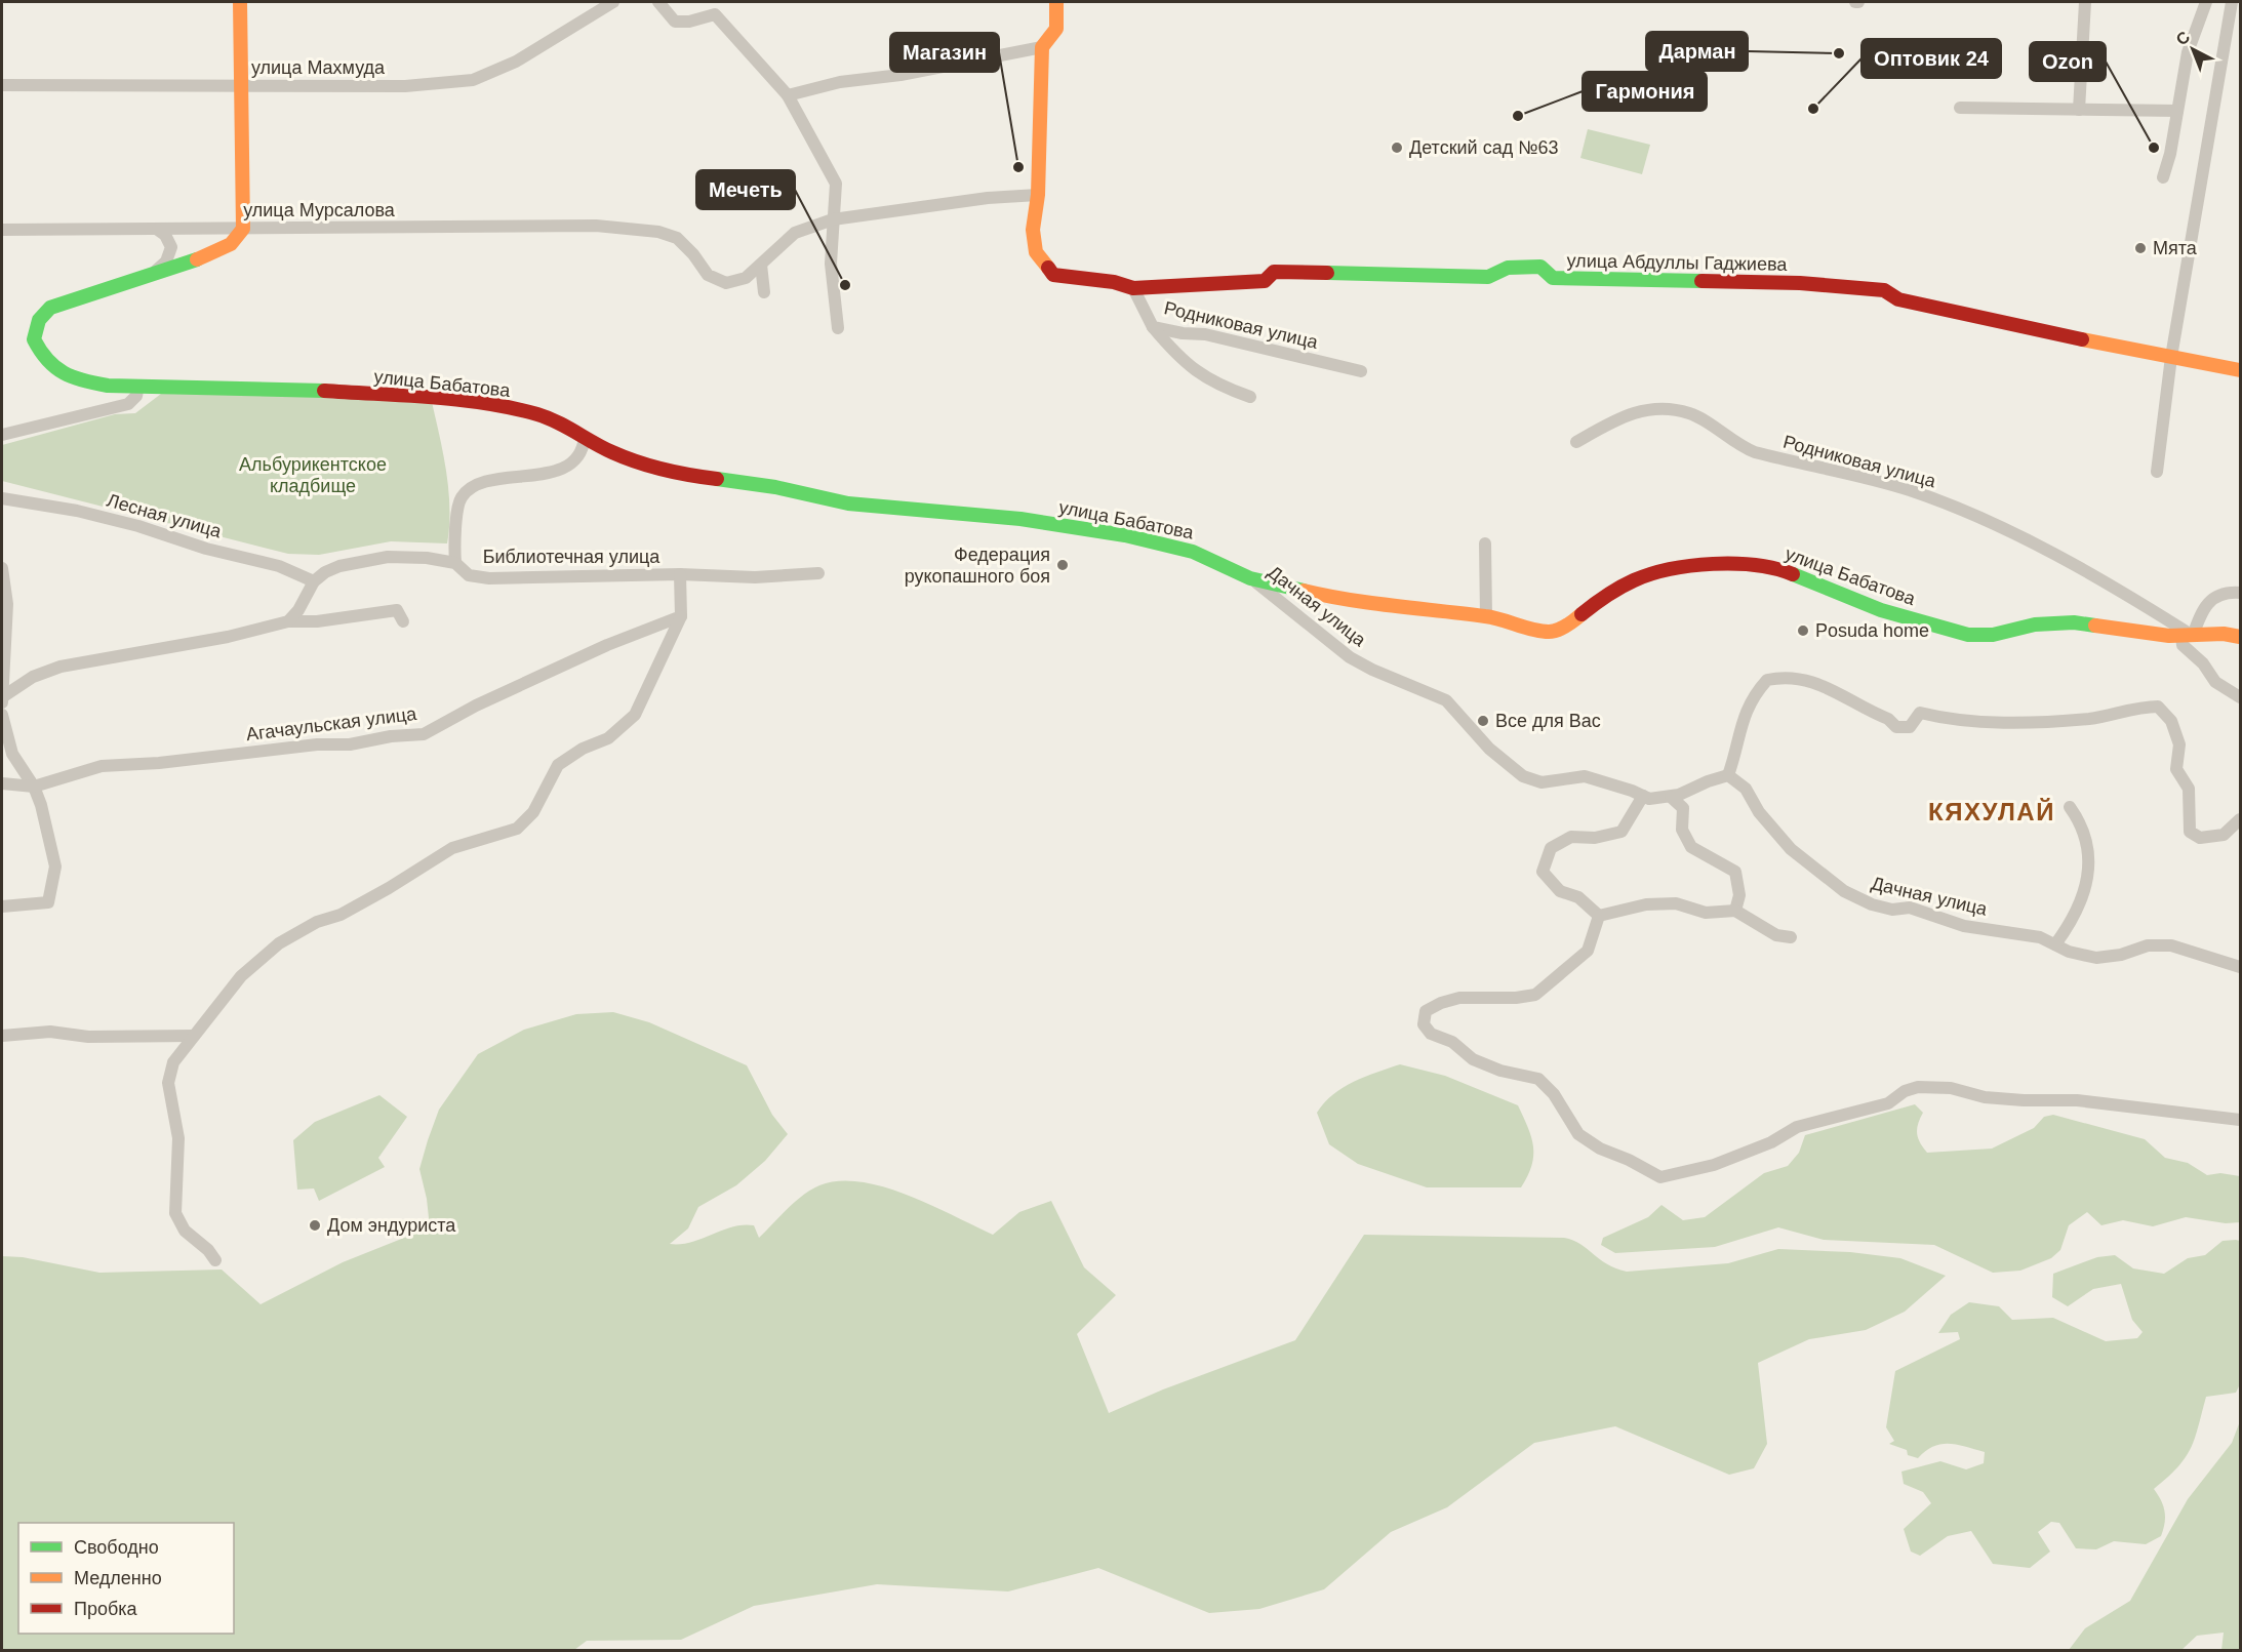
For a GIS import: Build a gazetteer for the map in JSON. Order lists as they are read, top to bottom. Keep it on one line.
{"streets":{"street":["улица Махмуда","улица Мурсалова","улица Абдуллы Гаджиева","Родниковая улица","улица Бабатова","Лесная улица","Библиотечная улица","Дачная улица","Агачаульская улица"]},"crossings":[["улица Мурсалова","улица Бабатова"],["улица Абдуллы Гаджиева","Родниковая улица"],["Родниковая улица","улица Бабатова"],["улица Бабатова","Дачная улица"],["Лесная улица","Библиотечная улица"]],"districts":["КЯХУЛАЙ"],"parks":["Альбурикентское кладбище"],"places":["Дарман","Оптовик 24","Гармония","Детский сад №63","Ozon","Магазин","Мята","Мечеть","Федерация рукопашного боя","Posuda home","Все для Вас","Дом эндуриста"],"legend":["Свободно","Медленно","Пробка"],"north":"top left"}
